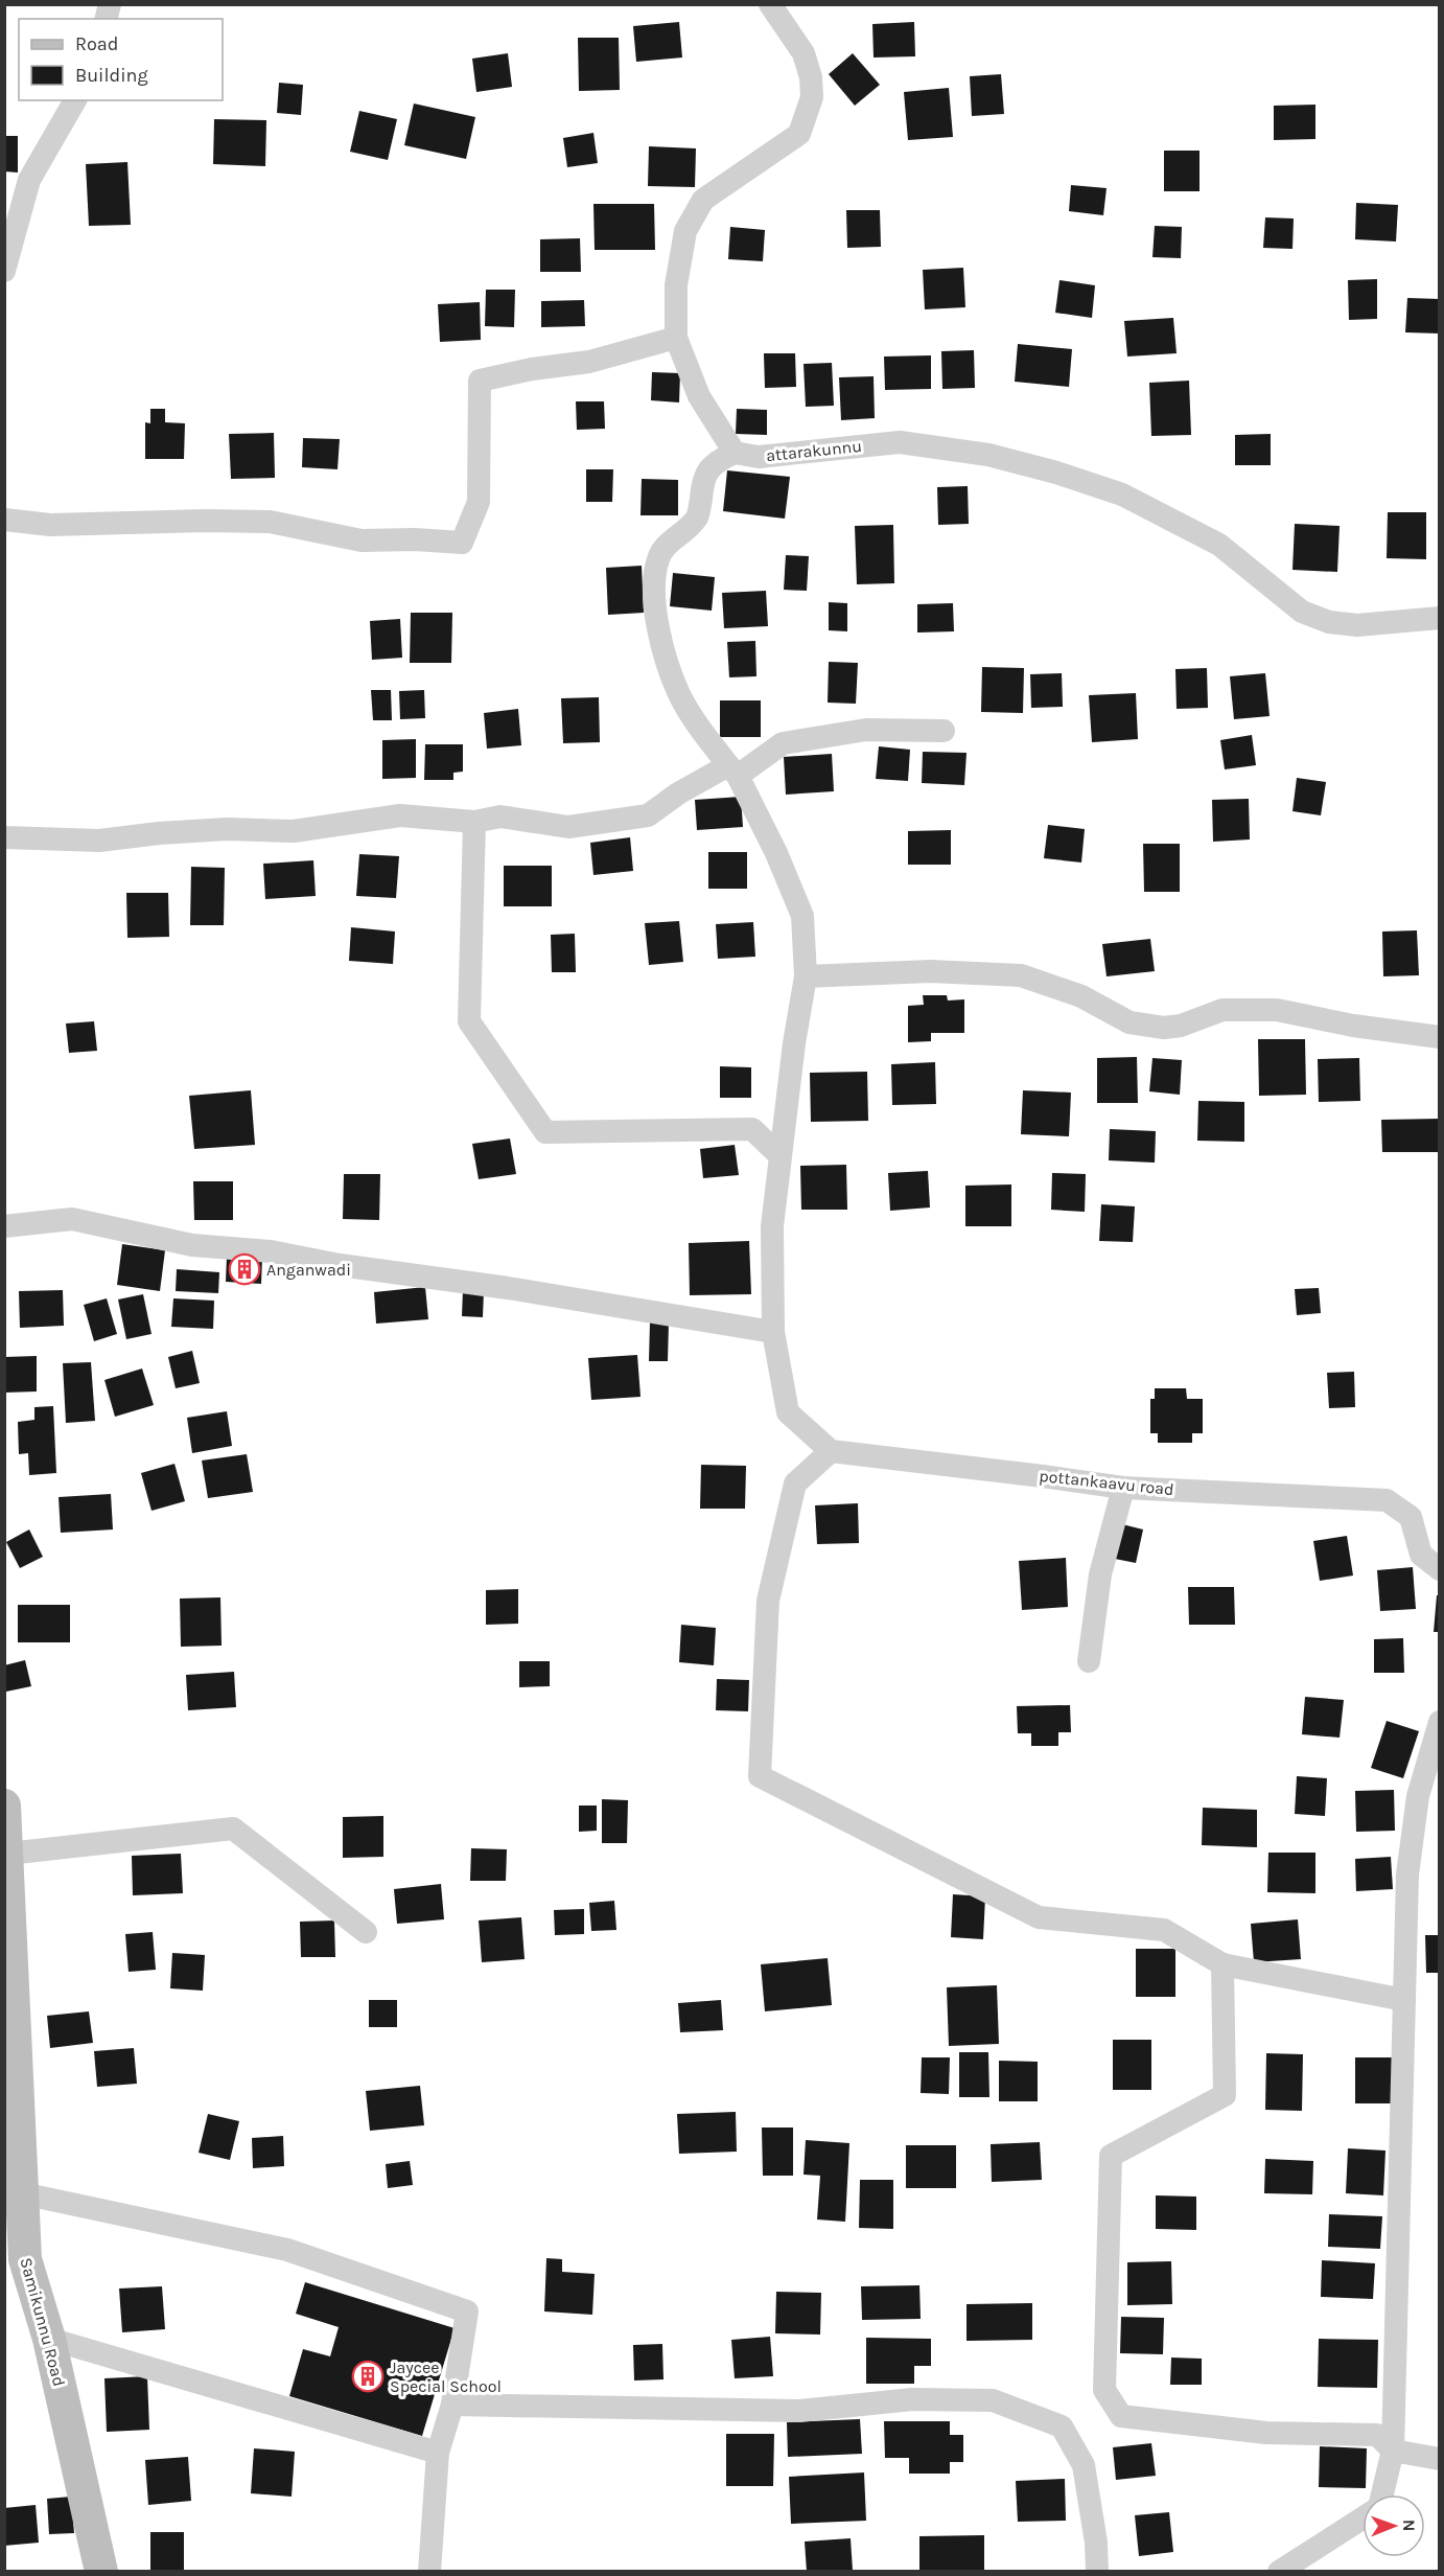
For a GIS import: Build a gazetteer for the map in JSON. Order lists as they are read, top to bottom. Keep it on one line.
{"streets":{"main road":["Samikunnu Road"],"street":["attarakunnu","pottankaavu road"]},"places":{"building":["Anganwadi","Jaycee Special School"]},"legend":["Road","Building"],"north":"right"}
